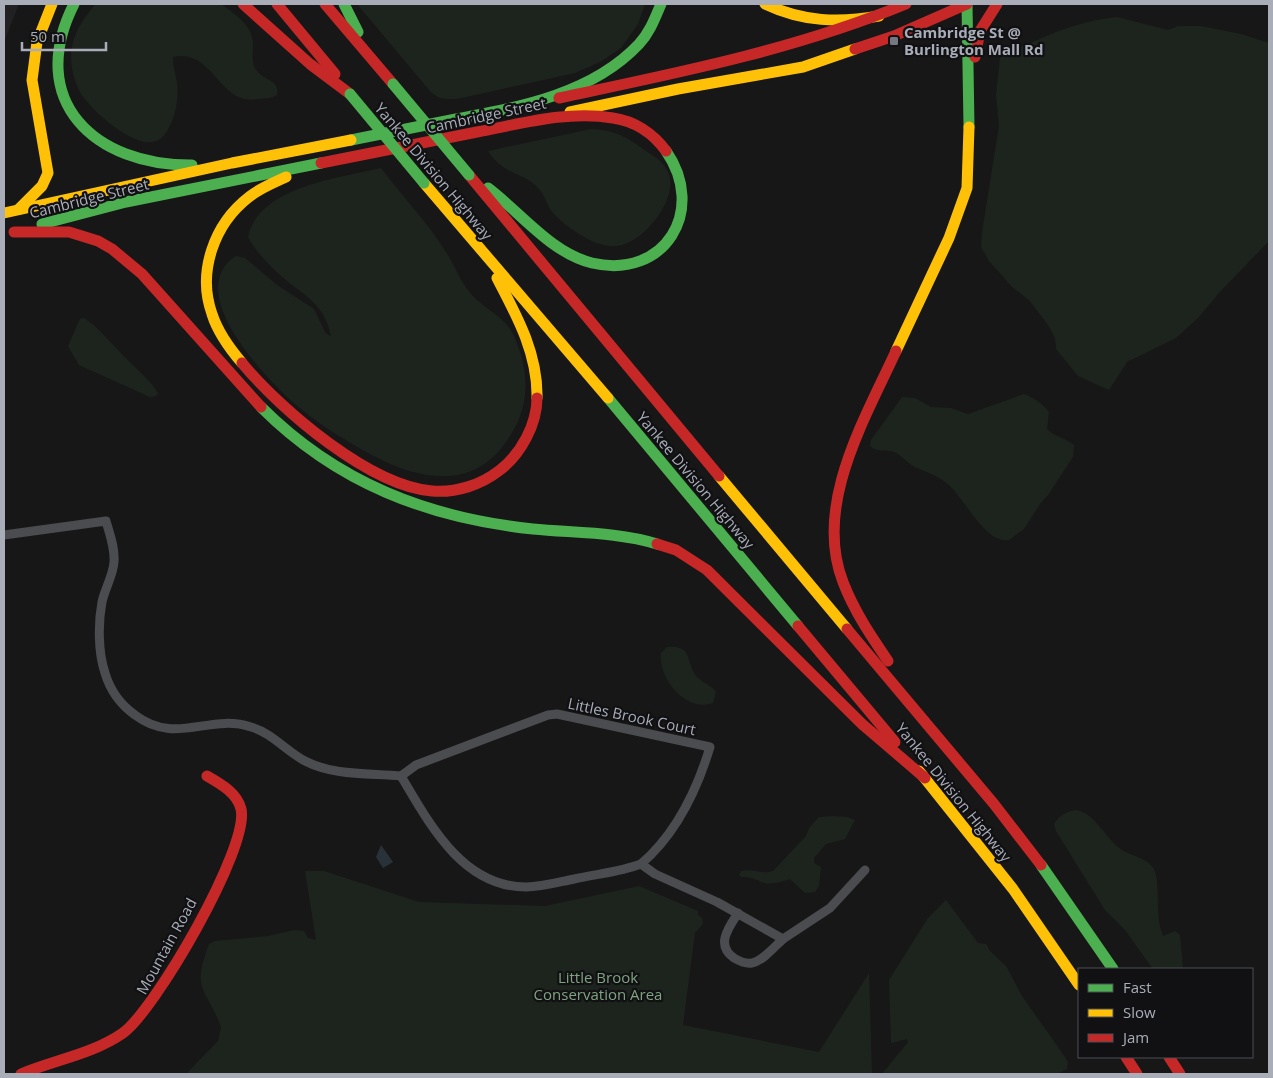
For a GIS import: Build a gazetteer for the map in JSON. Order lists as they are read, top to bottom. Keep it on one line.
{"streets":{"main road":["Cambridge Street","Yankee Division Highway","Mountain Road"],"street":["Littles Brook Court"]},"parks":["Little Brook Conservation Area"],"places":{"transit":["Cambridge St @ Burlington Mall Rd"]},"legend":["Fast","Slow","Jam"],"scale_bar":"50 m"}
